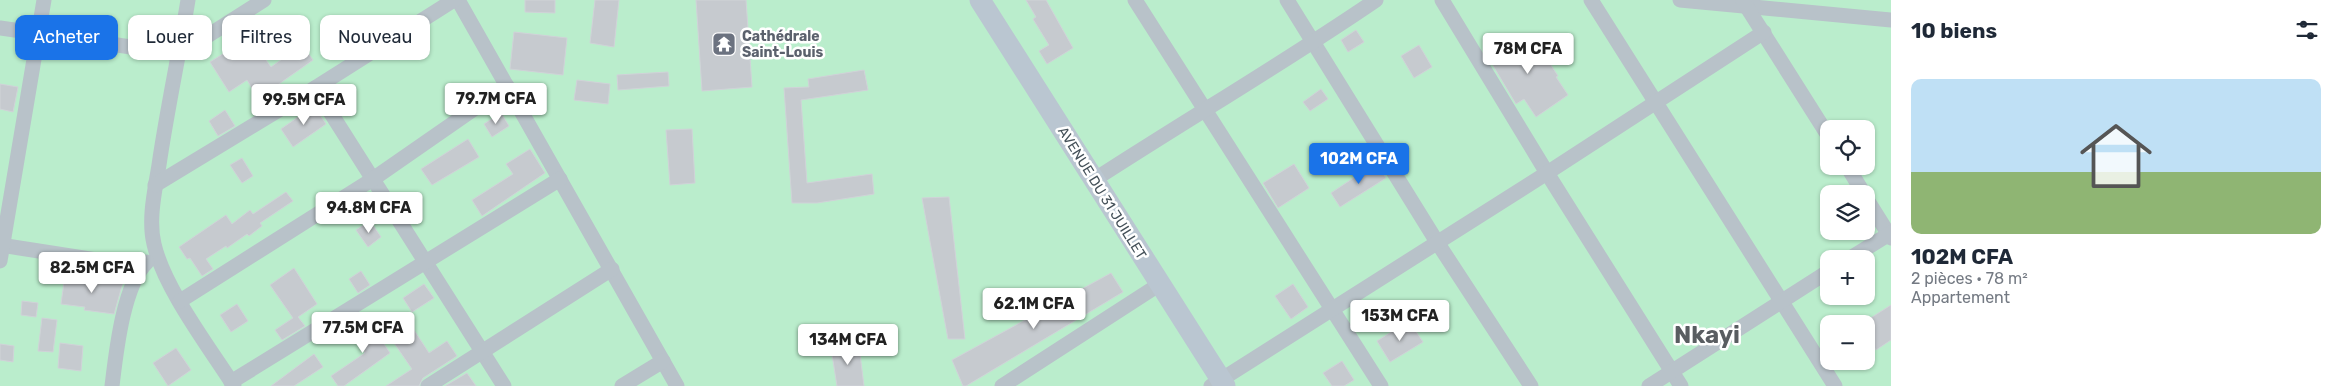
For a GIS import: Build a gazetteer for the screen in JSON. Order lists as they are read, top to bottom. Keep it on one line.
{"streets":{"street":["AVENUE DU 31 JUILLET"]},"districts":["Nkayi"],"places":{"temple":["Cathédrale Saint-Louis"]},"page":{"heading":"10 biens","chip":["Acheter","Louer","Filtres","Nouveau"],"price":["78M CFA","79.7M CFA","99.5M CFA","102M CFA","94.8M CFA","82.5M CFA","62.1M CFA","153M CFA","77.5M CFA","134M CFA"],"list":[{"name":"102M CFA","note":"2 pièces · 78 m² · Appartement"}],"map_buttons":["+","−"]}}
